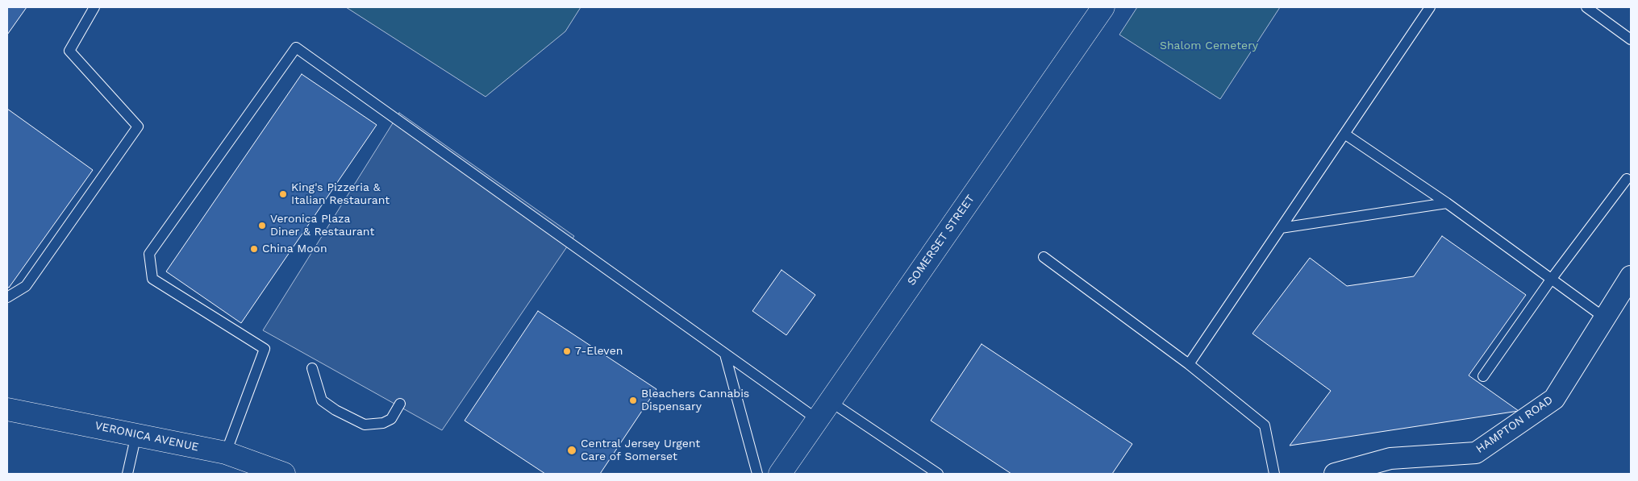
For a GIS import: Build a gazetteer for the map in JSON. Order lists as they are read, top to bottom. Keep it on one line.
{"streets":{"main road":["SOMERSET STREET","VERONICA AVENUE"],"street":["HAMPTON ROAD"]},"parks":["Shalom Cemetery"],"places":["King's Pizzeria & Italian Restaurant","Veronica Plaza Diner & Restaurant","China Moon","7-Eleven","Bleachers Cannabis Dispensary","Central Jersey Urgent Care of Somerset"]}
